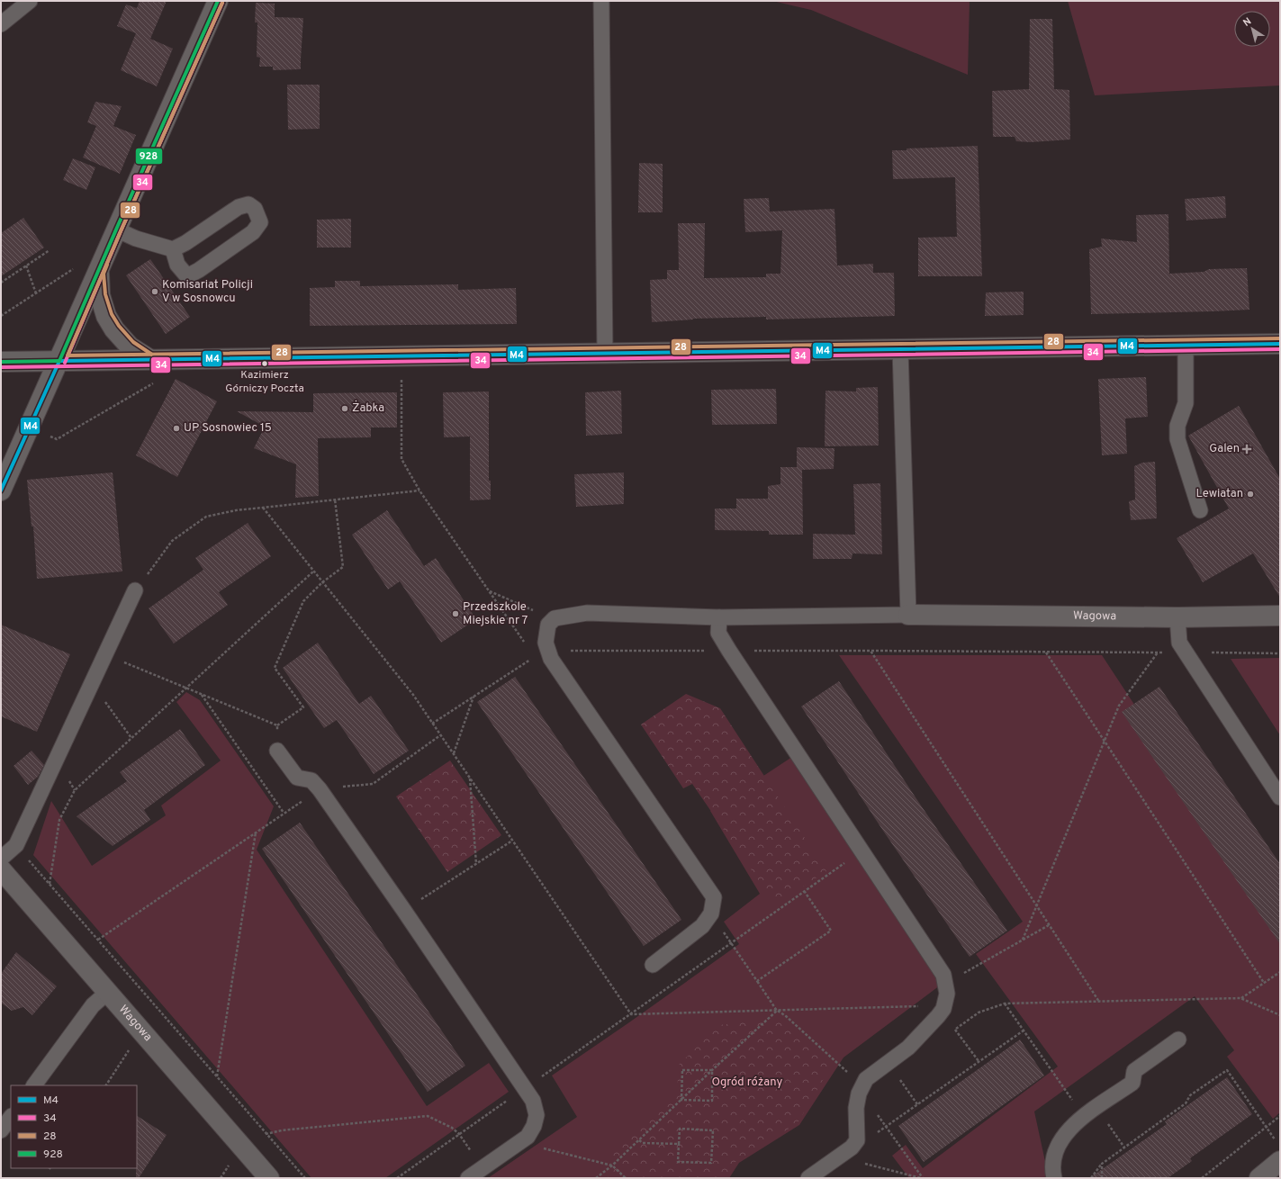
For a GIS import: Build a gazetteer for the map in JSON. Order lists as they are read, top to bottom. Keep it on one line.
{"streets":{"street":["Wagowa"]},"parks":["Ogród różany"],"places":{"other":["Komisariat Policji V w Sosnowcu","Kazimierz Górniczy Poczta","Żabka","UP Sosnowiec 15","Lewiatan","Przedszkole Miejskie nr 7"],"health":["Galen"]},"lines":["transit line 928","transit line 34","transit line 28","transit line M4"],"legend":["M4","34","28","928"],"north":"top left"}
